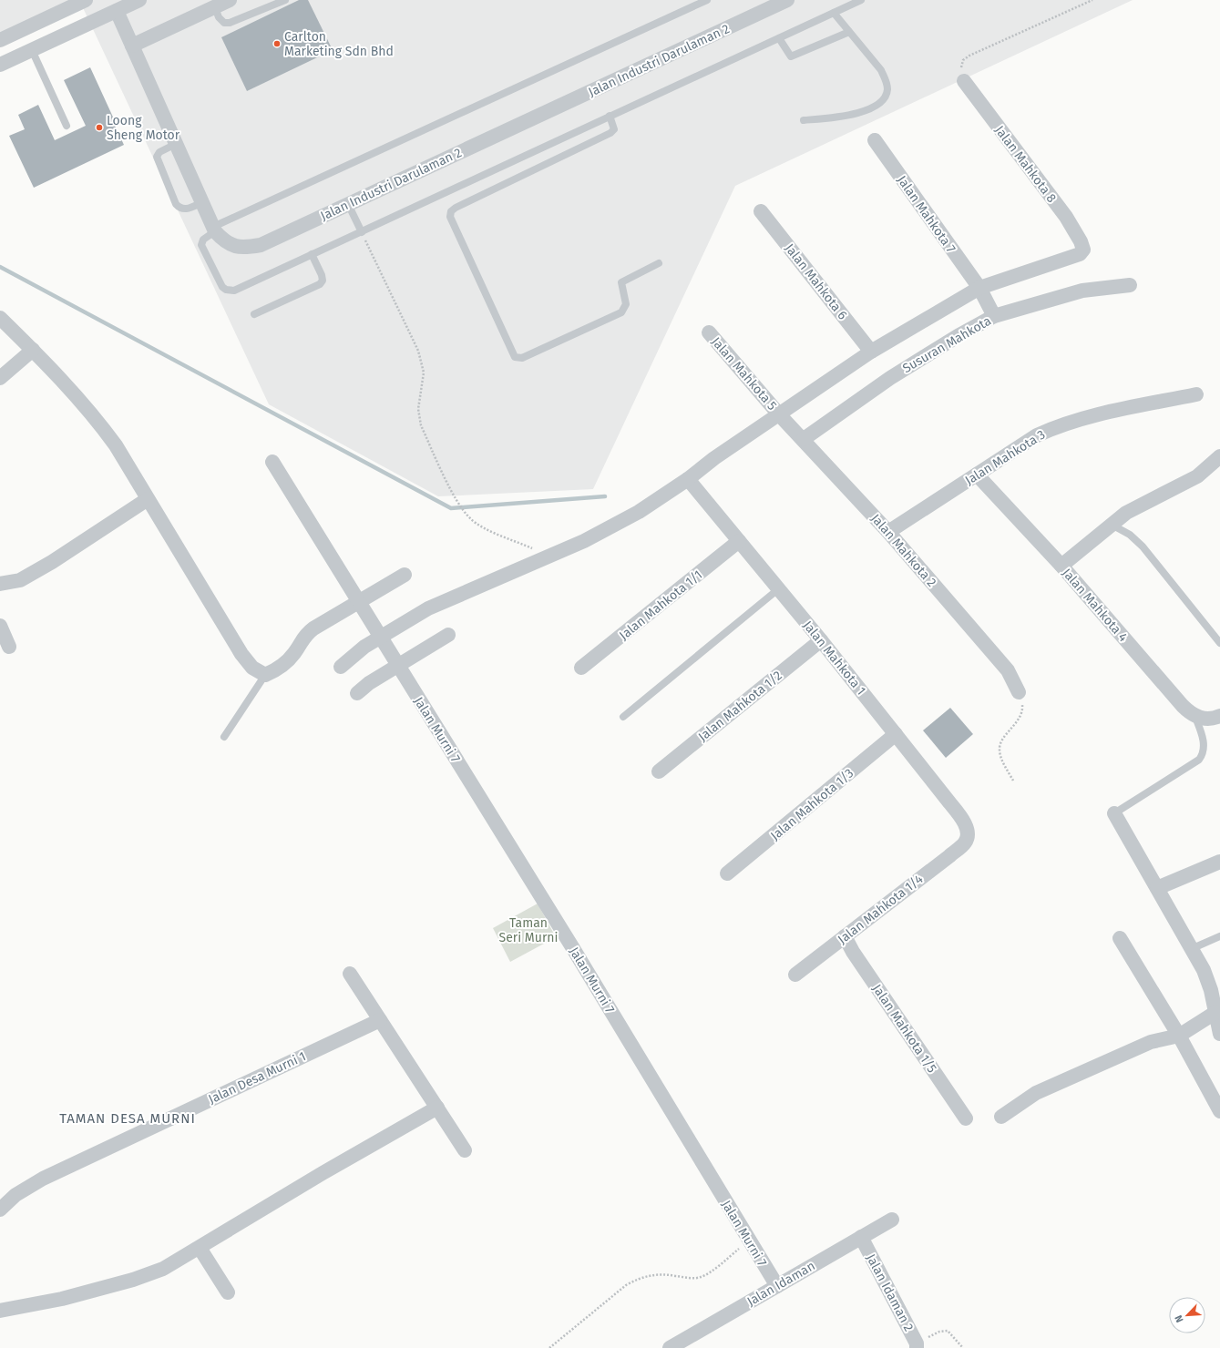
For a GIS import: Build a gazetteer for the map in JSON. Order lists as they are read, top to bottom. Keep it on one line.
{"streets":{"street":["Jalan Industri Darulaman 2","Jalan Mahkota 8","Jalan Mahkota 7","Jalan Mahkota 6","Susuran Mahkota","Jalan Mahkota 5","Jalan Mahkota 3","Jalan Mahkota 2","Jalan Mahkota 1/1","Jalan Mahkota 4","Jalan Mahkota 1","Jalan Mahkota 1/2","Jalan Murni 7","Jalan Mahkota 1/3","Jalan Mahkota 1/4","Jalan Mahkota 1/5","Jalan Desa Murni 1","Jalan Idaman","Jalan Idaman 2"]},"crossings":[["Jalan Mahkota 8","Jalan Mahkota 7"],["Jalan Mahkota 7","Susuran Mahkota"],["Susuran Mahkota","Jalan Mahkota 2"],["Jalan Mahkota 5","Jalan Mahkota 2"],["Jalan Mahkota 3","Jalan Mahkota 2"],["Jalan Mahkota 3","Jalan Mahkota 4"],["Jalan Mahkota 1/1","Jalan Mahkota 1"],["Jalan Mahkota 1","Jalan Mahkota 1/2"],["Jalan Mahkota 1","Jalan Mahkota 1/3"],["Jalan Mahkota 1","Jalan Mahkota 1/4"],["Jalan Murni 7","Jalan Idaman"],["Jalan Mahkota 1/4","Jalan Mahkota 1/5"],["Jalan Idaman","Jalan Idaman 2"]],"districts":["TAMAN DESA MURNI"],"parks":["Taman Seri Murni"],"places":["Carlton Marketing Sdn Bhd","Loong Sheng Motor"],"north":"bottom left"}
